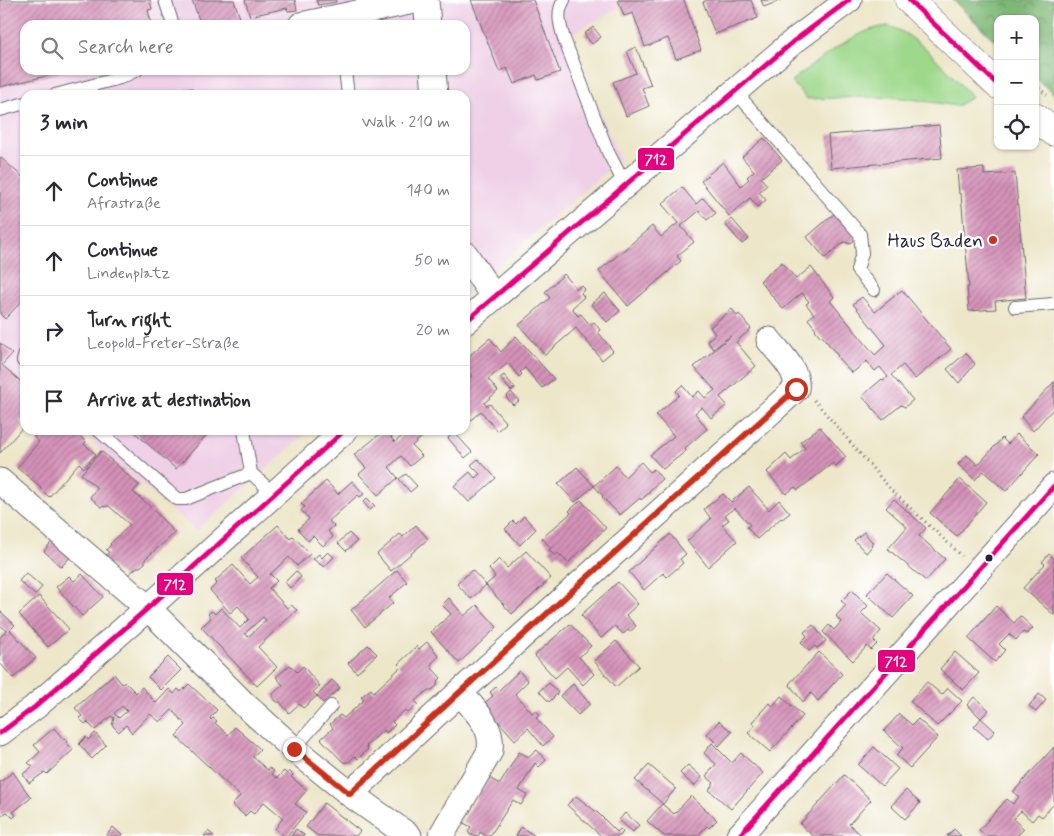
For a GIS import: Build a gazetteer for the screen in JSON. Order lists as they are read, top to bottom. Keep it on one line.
{"places":["Haus Baden"],"lines":["transit line 712"],"page":{"map_buttons":["+","−"],"search":"Search here","heading":["3 min","Walk · 210 m"],"list":[["Continue","Afrastraße","140 m"],["Continue","Lindenplatz","50 m"],["Turn right","Leopold-Freter-Straße","20 m"],"Arrive at destination"]}}
